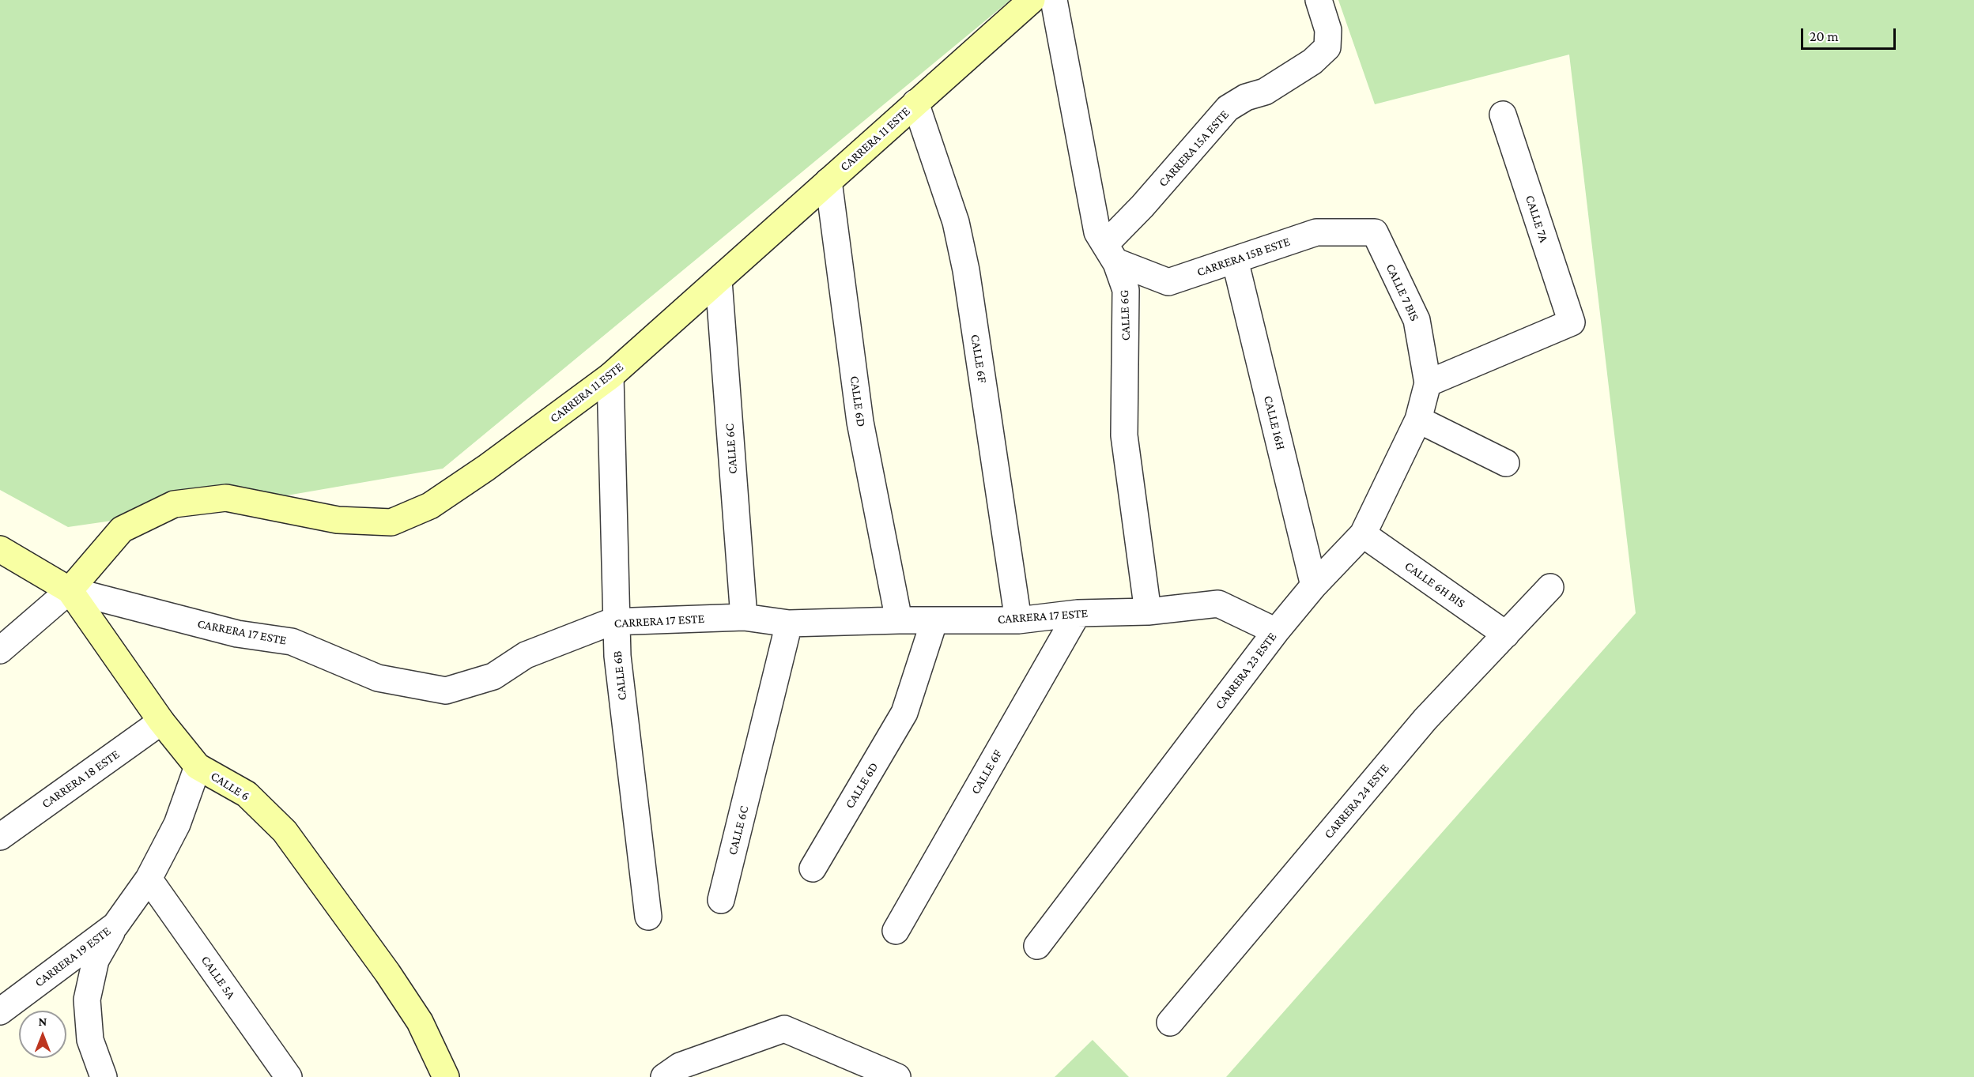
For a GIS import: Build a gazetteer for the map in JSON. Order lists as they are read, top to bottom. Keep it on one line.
{"streets":{"street":["CARRERA 11 ESTE","CARRERA 15A ESTE","CALLE 7A","CARRERA 15B ESTE","CALLE 7 BIS","CALLE 6G","CALLE 6F","CALLE 6D","CALLE 16H","CALLE 6C","CALLE 6H BIS","CARRERA 17 ESTE","CARRERA 23 ESTE","CALLE 6B","CARRERA 18 ESTE","CALLE 6","CARRERA 24 ESTE","CARRERA 19 ESTE","CALLE 5A"]},"crossings":[["CARRERA 11 ESTE","CALLE 6F"],["CARRERA 11 ESTE","CALLE 6D"],["CARRERA 11 ESTE","CALLE 6C"],["CARRERA 11 ESTE","CARRERA 17 ESTE"],["CARRERA 11 ESTE","CALLE 6B"],["CARRERA 11 ESTE","CALLE 6"],["CARRERA 15A ESTE","CARRERA 15B ESTE"],["CARRERA 15A ESTE","CALLE 6G"],["CALLE 7A","CALLE 7 BIS"],["CALLE 7A","CARRERA 23 ESTE"],["CARRERA 15B ESTE","CALLE 7 BIS"],["CARRERA 15B ESTE","CALLE 6G"],["CARRERA 15B ESTE","CALLE 16H"],["CALLE 7 BIS","CARRERA 23 ESTE"],["CALLE 6G","CARRERA 17 ESTE"],["CALLE 6F","CARRERA 17 ESTE"],["CALLE 6D","CARRERA 17 ESTE"],["CALLE 16H","CARRERA 23 ESTE"],["CALLE 6C","CARRERA 17 ESTE"],["CALLE 6H BIS","CARRERA 23 ESTE"],["CALLE 6H BIS","CARRERA 24 ESTE"],["CARRERA 17 ESTE","CARRERA 23 ESTE"],["CARRERA 17 ESTE","CALLE 6B"],["CARRERA 17 ESTE","CALLE 6"],["CARRERA 18 ESTE","CALLE 6"],["CALLE 6","CARRERA 19 ESTE"],["CARRERA 19 ESTE","CALLE 5A"]],"scale_bar":"20 m","north":"top"}
